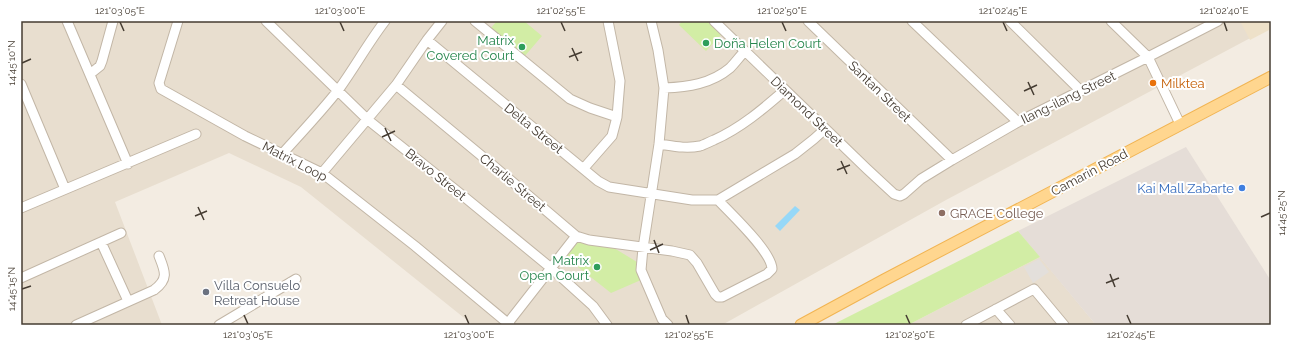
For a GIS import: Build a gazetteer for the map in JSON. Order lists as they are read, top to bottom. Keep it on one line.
{"streets":{"main road":["Camarin Road"],"street":["Santan Street","Ilang-ilang Street","Diamond Street","Delta Street","Matrix Loop","Bravo Street","Charlie Street"]},"crossings":[["Santan Street","Ilang-ilang Street"],["Ilang-ilang Street","Diamond Street"],["Delta Street","Charlie Street"]],"places":["Doña Helen Court","Matrix Covered Court","Milktea","Kai Mall Zabarte","GRACE College","Matrix Open Court","Villa Consuelo Retreat House"],"coordinates":["121°03'05\"E","121°03'00\"E","121°02'55\"E","121°02'50\"E","121°02'45\"E","121°02'40\"E","14°45'10\"N","14°45'25\"N","14°45'15\"N"]}
